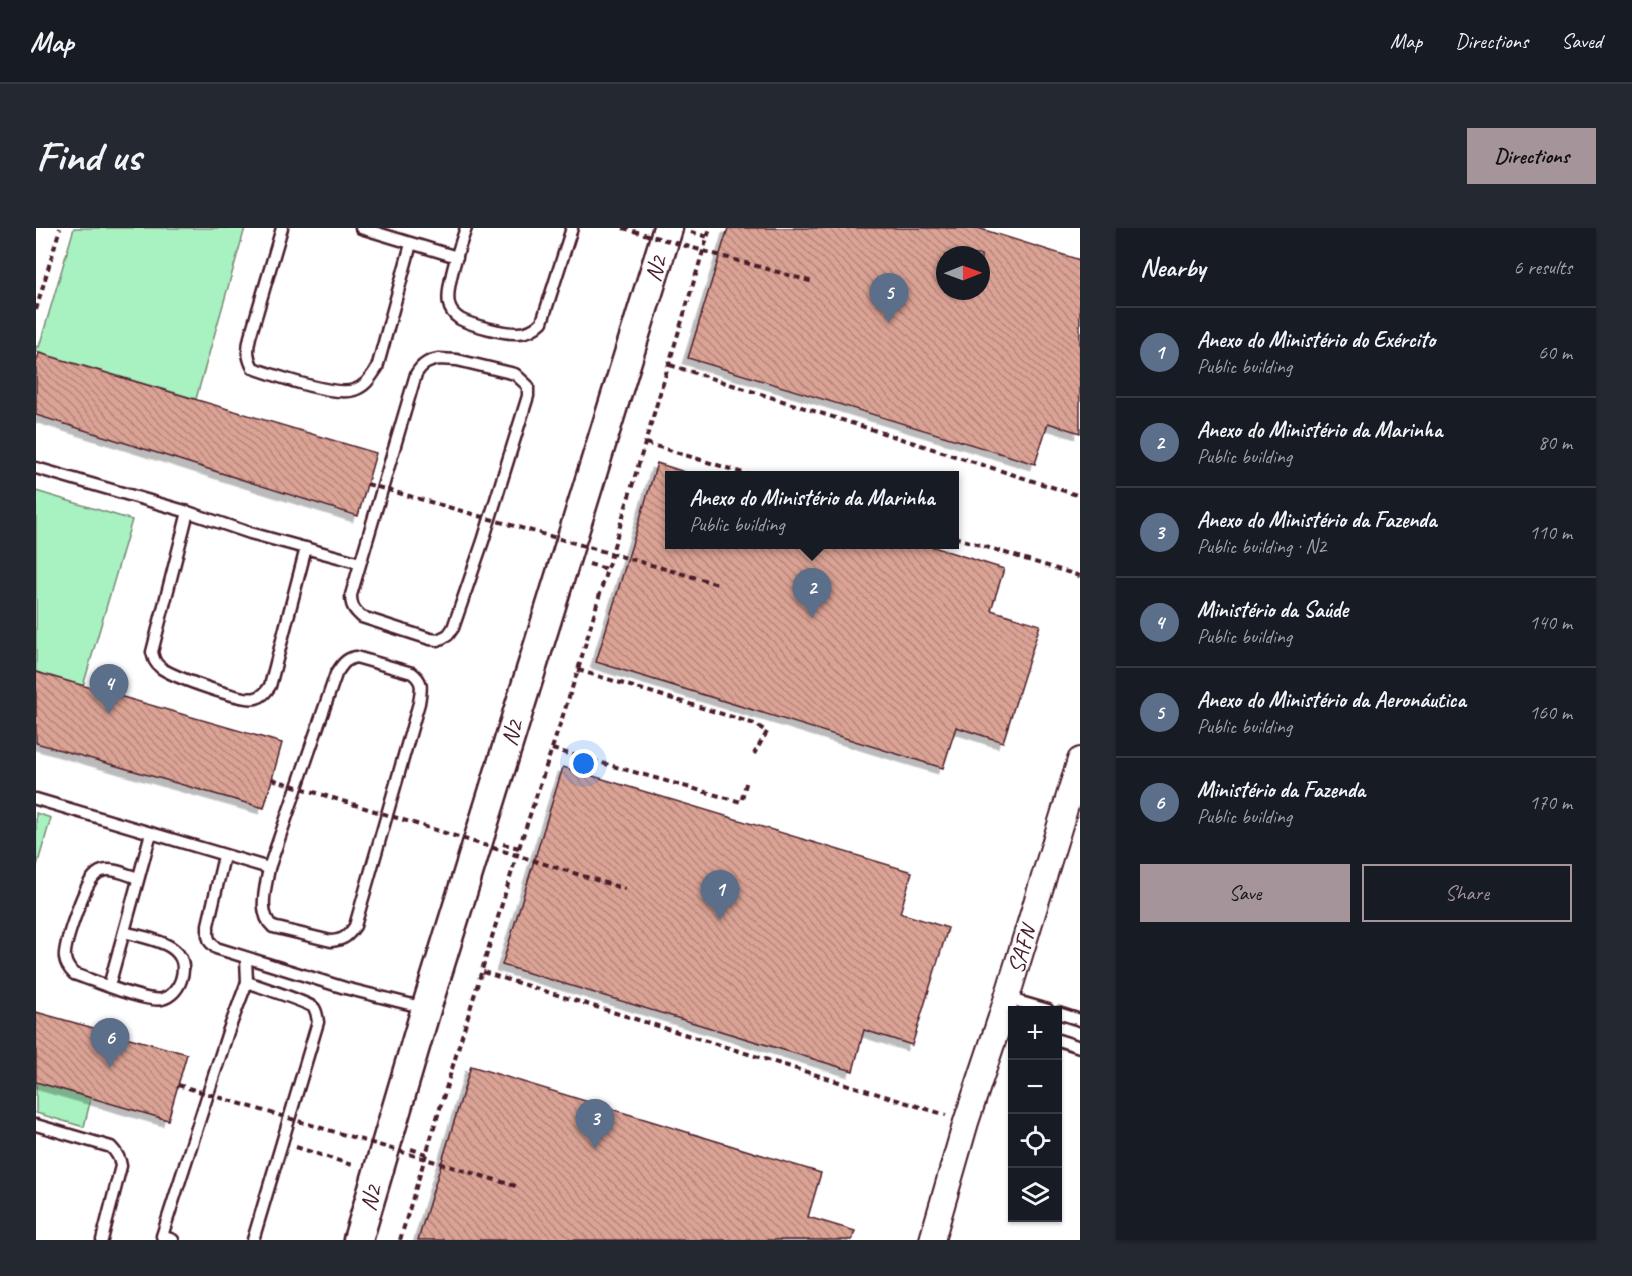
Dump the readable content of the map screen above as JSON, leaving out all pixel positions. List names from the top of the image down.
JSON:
{
  "streets": {
    "main road": ["N2"],
    "street": ["SAFN"]
  },
  "north": "right",
  "page": {
    "header": "Map",
    "nav": ["Map", "Directions", "Saved"],
    "buttons": [
      "Directions",
      ["Save", "Share"]
    ],
    "title": "Find us",
    "heading": ["Nearby", "6 results"],
    "pins": [
      "5",
      "2",
      "4",
      "1",
      "6",
      "3"
    ],
    "list": [
      {
        "mark": "1",
        "name": "Anexo do Ministério do Exército",
        "note": "Public building",
        "value": "60 m"
      },
      {
        "mark": "2",
        "name": "Anexo do Ministério da Marinha",
        "note": "Public building",
        "value": "80 m"
      },
      {
        "mark": "3",
        "name": "Anexo do Ministério da Fazenda",
        "note": "Public building · N2",
        "value": "110 m"
      },
      {
        "mark": "4",
        "name": "Ministério da Saúde",
        "note": "Public building",
        "value": "140 m"
      },
      {
        "mark": "5",
        "name": "Anexo do Ministério da Aeronáutica",
        "note": "Public building",
        "value": "160 m"
      },
      {
        "mark": "6",
        "name": "Ministério da Fazenda",
        "note": "Public building",
        "value": "170 m"
      }
    ],
    "popup": ["Anexo do Ministério da Marinha", "Public building"],
    "map_buttons": ["+", "−"]
  }
}
